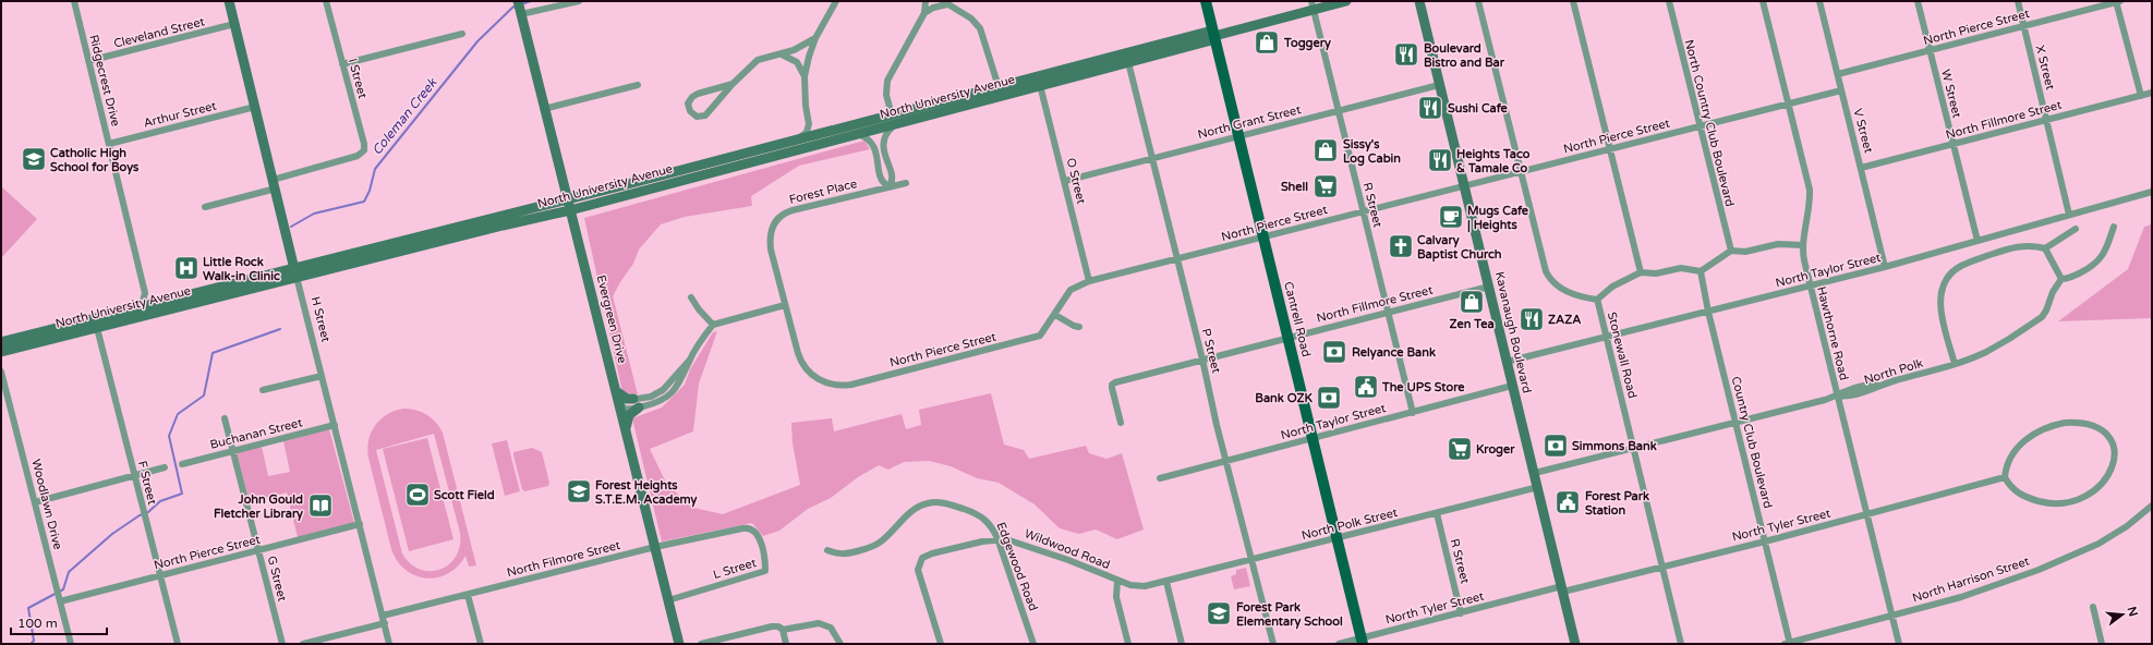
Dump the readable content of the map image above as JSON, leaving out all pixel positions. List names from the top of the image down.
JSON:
{
  "streets": {
    "main road": [
      "North University Avenue",
      "H Street",
      "Evergreen Drive",
      "Cantrell Road",
      "Kavanaugh Boulevard"
    ],
    "street": [
      "North Pierce Street",
      "Cleveland Street",
      "X Street",
      "I Street",
      "Ridgecrest Drive",
      "W Street",
      "Arthur Street",
      "North Fillmore Street",
      "North Grant Street",
      "North Country Club Boulevard",
      "V Street",
      "O Street",
      "Forest Place",
      "R Street",
      "North Taylor Street",
      "Hawthorne Road",
      "P Street",
      "Stonewall Road",
      "North Polk",
      "Buchanan Street",
      "Country Club Boulevard",
      "F Street",
      "Woodlawn Drive",
      "North Polk Street",
      "North Tyler Street",
      "Wildwood Road",
      "North Filmore Street",
      "Edgewood Road",
      "L Street",
      "G Street",
      "North Harrison Street"
    ]
  },
  "crossings": [
    ["North Pierce Street", "X Street"],
    ["North Pierce Street", "W Street"],
    ["North Pierce Street", "North Country Club Boulevard"],
    ["North Pierce Street", "V Street"],
    ["North Pierce Street", "O Street"],
    ["North Pierce Street", "Forest Place"],
    ["North Pierce Street", "R Street"],
    ["North Pierce Street", "H Street"],
    ["North Pierce Street", "Cantrell Road"],
    ["North Pierce Street", "Kavanaugh Boulevard"],
    ["North Pierce Street", "Hawthorne Road"],
    ["North Pierce Street", "P Street"],
    ["North Pierce Street", "Stonewall Road"],
    ["North Pierce Street", "F Street"],
    ["North Pierce Street", "Woodlawn Drive"],
    ["North Pierce Street", "G Street"],
    ["Cleveland Street", "Ridgecrest Drive"],
    ["Cleveland Street", "H Street"],
    ["X Street", "North Fillmore Street"],
    ["X Street", "North Taylor Street"],
    ["I Street", "H Street"],
    ["Ridgecrest Drive", "Arthur Street"],
    ["W Street", "North Fillmore Street"],
    ["W Street", "North Taylor Street"],
    ["North University Avenue", "O Street"],
    ["North University Avenue", "R Street"],
    ["North University Avenue", "H Street"],
    ["North University Avenue", "Evergreen Drive"],
    ["North University Avenue", "Cantrell Road"],
    ["North University Avenue", "P Street"],
    ["North University Avenue", "F Street"],
    ["Arthur Street", "H Street"],
    ["North Fillmore Street", "V Street"],
    ["North Fillmore Street", "R Street"],
    ["North Fillmore Street", "Cantrell Road"],
    ["North Fillmore Street", "Kavanaugh Boulevard"],
    ["North Fillmore Street", "P Street"],
    ["North Grant Street", "O Street"],
    ["North Grant Street", "R Street"],
    ["North Grant Street", "Cantrell Road"],
    ["North Grant Street", "Kavanaugh Boulevard"],
    ["North Grant Street", "P Street"],
    ["V Street", "North Taylor Street"],
    ["R Street", "North Taylor Street"],
    ["R Street", "North Polk Street"],
    ["R Street", "North Tyler Street"],
    ["North Taylor Street", "Cantrell Road"],
    ["North Taylor Street", "Kavanaugh Boulevard"],
    ["North Taylor Street", "Hawthorne Road"],
    ["North Taylor Street", "P Street"],
    ["North Taylor Street", "Stonewall Road"],
    ["North Taylor Street", "Country Club Boulevard"],
    ["H Street", "Buchanan Street"],
    ["H Street", "North Filmore Street"],
    ["Evergreen Drive", "North Filmore Street"],
    ["Evergreen Drive", "L Street"],
    ["Cantrell Road", "North Polk Street"],
    ["Cantrell Road", "North Tyler Street"],
    ["Kavanaugh Boulevard", "North Polk Street"],
    ["Kavanaugh Boulevard", "North Tyler Street"],
    ["Hawthorne Road", "North Polk"],
    ["Hawthorne Road", "North Tyler Street"],
    ["Hawthorne Road", "North Harrison Street"],
    ["P Street", "North Polk Street"],
    ["Stonewall Road", "North Tyler Street"],
    ["Buchanan Street", "G Street"],
    ["Country Club Boulevard", "North Tyler Street"],
    ["Country Club Boulevard", "North Harrison Street"],
    ["North Polk Street", "Wildwood Road"],
    ["Wildwood Road", "Edgewood Road"],
    ["North Filmore Street", "L Street"]
  ],
  "water": ["Coleman Creek"],
  "places": {
    "shop": ["Toggery", "Sissy's Log Cabin", "Zen Tea"],
    "restaurant": [
      "Boulevard Bistro and Bar",
      "Sushi Cafe",
      "Heights Taco & Tamale Co",
      "ZAZA"
    ],
    "school or university": ["Catholic High School for Boys", "Forest Heights S.T.E.M. Academy", "Forest Park Elementary School"],
    "supermarket": ["Shell", "Kroger"],
    "cafe": ["Mugs Cafe | Heights"],
    "church": ["Calvary Baptist Church"],
    "hospital": ["Little Rock Walk-in Clinic"],
    "bank": ["Relyance Bank", "Bank OZK", "Simmons Bank"],
    "public building": ["The UPS Store", "Forest Park Station"],
    "sports": ["Scott Field"],
    "library": ["John Gould Fletcher Library"]
  },
  "scale_bar": "100 m",
  "north": "right"
}
